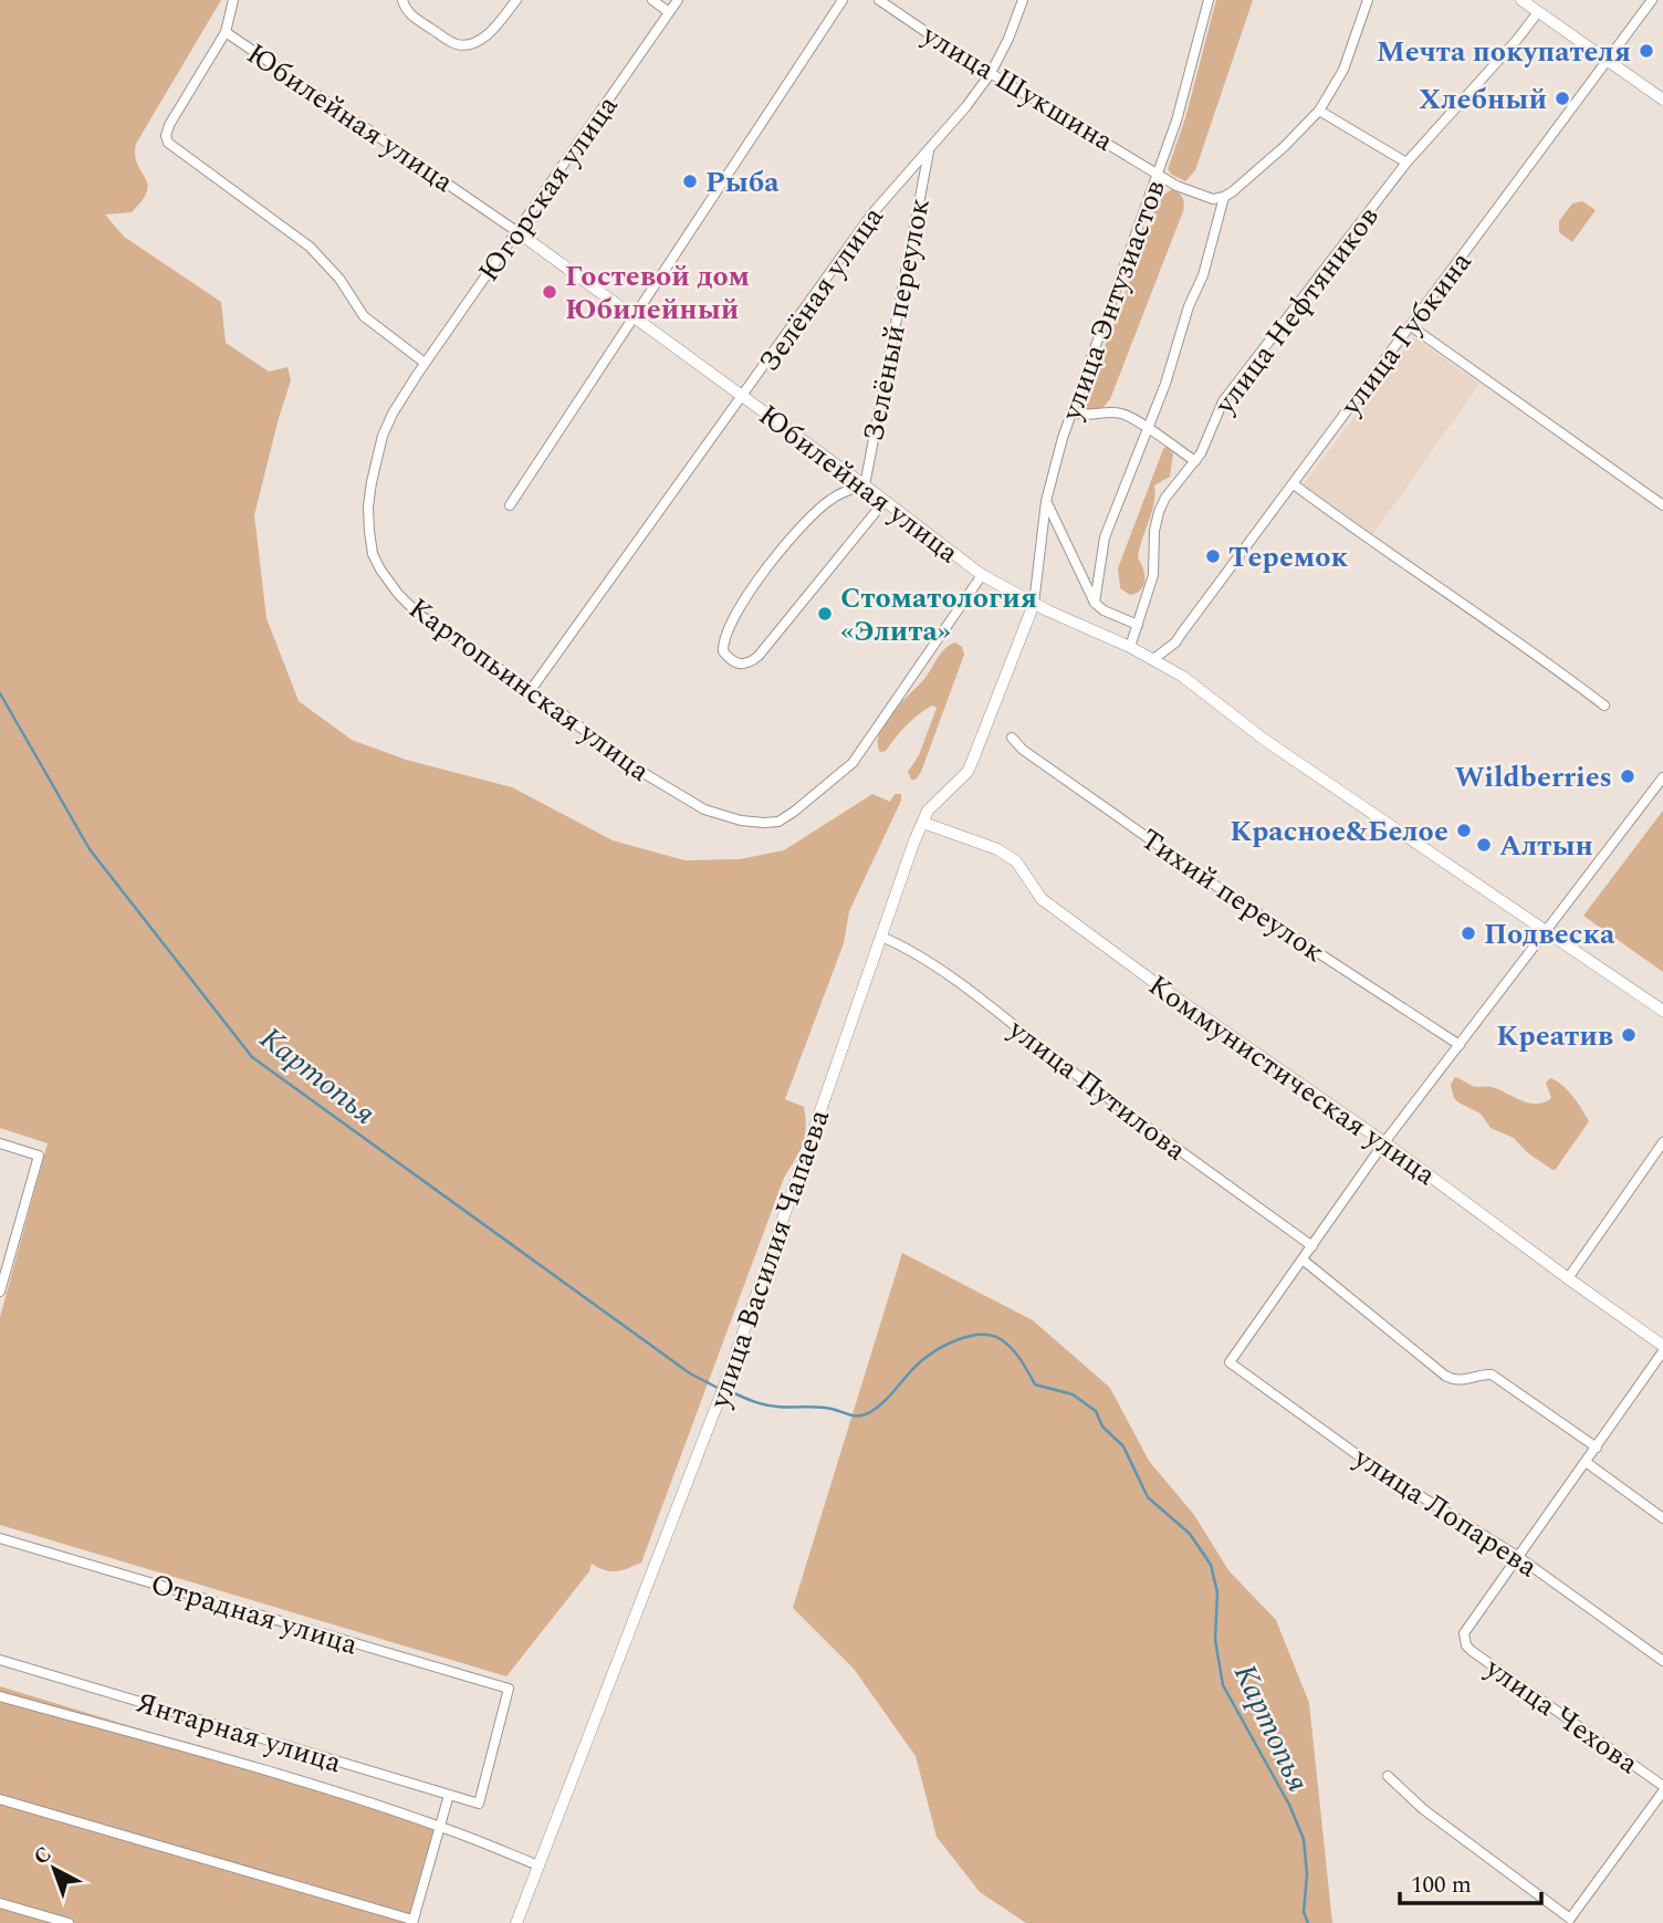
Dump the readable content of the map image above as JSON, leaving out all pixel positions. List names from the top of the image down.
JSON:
{
  "streets": {
    "street": [
      "улица Шукшина",
      "Юбилейная улица",
      "Югорская улица",
      "Зелёная улица",
      "улица Энтузиастов",
      "улица Нефтяников",
      "Зелёный переулок",
      "улица Губкина",
      "Картопьинская улица",
      "Тихий переулок",
      "Коммунистическая улица",
      "улица Путилова",
      "улица Василия Чапаева",
      "улица Лопарева",
      "Отрадная улица",
      "улица Чехова",
      "Янтарная улица"
    ]
  },
  "crossings": [
    ["улица Шукшина", "Зелёная улица"],
    ["улица Шукшина", "улица Энтузиастов"],
    ["Юбилейная улица", "Югорская улица"],
    ["Юбилейная улица", "Зелёная улица"],
    ["Юбилейная улица", "улица Энтузиастов"],
    ["Юбилейная улица", "улица Нефтяников"],
    ["Юбилейная улица", "Зелёный переулок"],
    ["Юбилейная улица", "улица Губкина"],
    ["Юбилейная улица", "Картопьинская улица"],
    ["Юбилейная улица", "улица Василия Чапаева"],
    ["Югорская улица", "Картопьинская улица"],
    ["Зелёная улица", "Зелёный переулок"],
    ["Зелёная улица", "Картопьинская улица"],
    ["улица Энтузиастов", "улица Василия Чапаева"],
    ["Коммунистическая улица", "улица Василия Чапаева"],
    ["улица Путилова", "улица Василия Чапаева"],
    ["улица Василия Чапаева", "Янтарная улица"],
    ["улица Лопарева", "улица Чехова"],
    ["Отрадная улица", "Янтарная улица"]
  ],
  "water": ["Картопья"],
  "places": [
    "Мечта покупателя",
    "Хлебный",
    "Рыба",
    "Гостевой дом Юбилейный",
    "Теремок",
    "Стоматология «Элита»",
    "Wildberries",
    "Красное&Белое",
    "Алтын",
    "Подвеска",
    "Креатив"
  ],
  "scale_bar": "100 m",
  "north": "top left"
}
